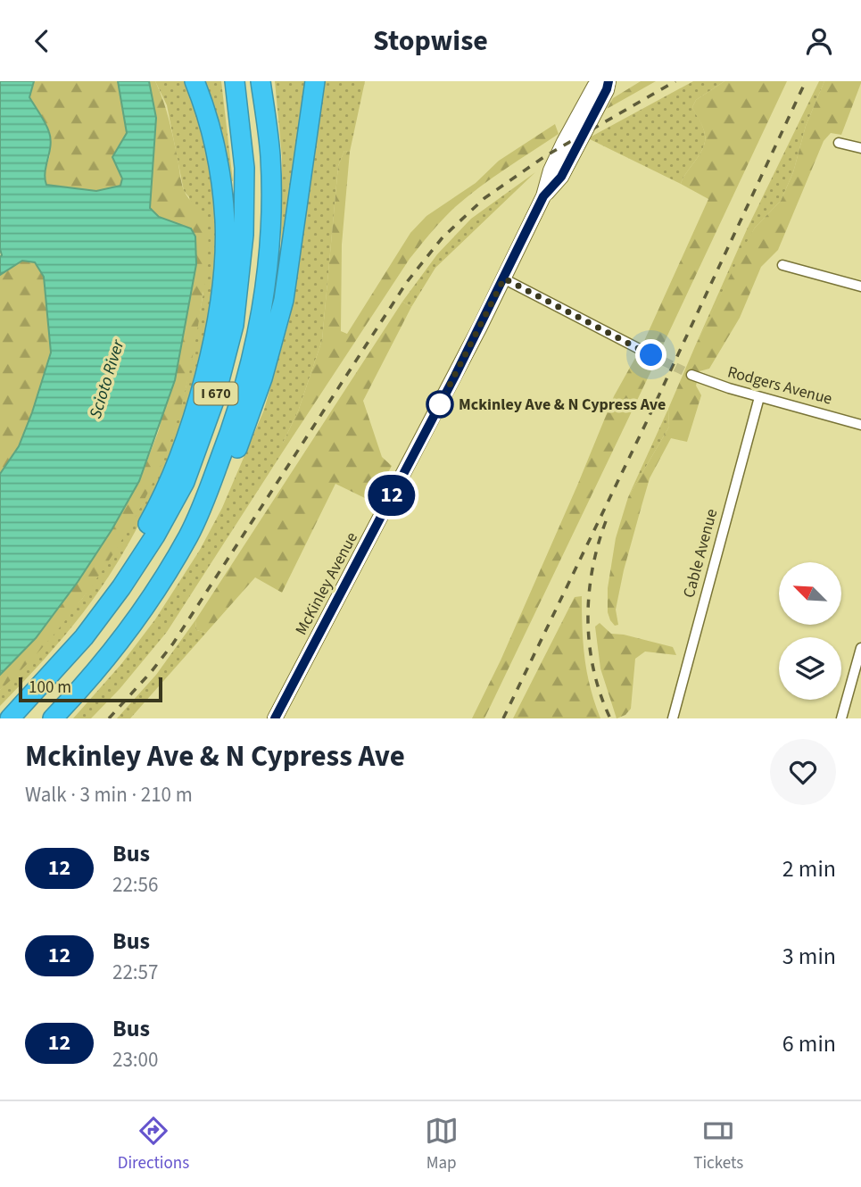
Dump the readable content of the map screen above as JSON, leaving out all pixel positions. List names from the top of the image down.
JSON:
{
  "streets": {
    "highway": ["I 670"],
    "main road": ["McKinley Avenue"],
    "street": ["Rodgers Avenue", "Cable Avenue"]
  },
  "crossings": [
    ["Rodgers Avenue", "Cable Avenue"]
  ],
  "water": ["Scioto River"],
  "places": ["Mckinley Ave & N Cypress Ave"],
  "lines": ["bus line 12"],
  "scale_bar": "100 m",
  "north": "top left",
  "page": {
    "header": "Stopwise",
    "on_map": "12",
    "scale": "100 m",
    "heading": ["Mckinley Ave & N Cypress Ave", "Walk · 3 min · 210 m"],
    "list": [
      {
        "mark": "12",
        "name": "Bus",
        "note": "22:56",
        "value": "2 min"
      },
      {
        "mark": "12",
        "name": "Bus",
        "note": "22:57",
        "value": "3 min"
      },
      {
        "mark": "12",
        "name": "Bus",
        "note": "23:00",
        "value": "6 min"
      }
    ],
    "tabs": ["Directions", "Map", "Tickets"]
  }
}
